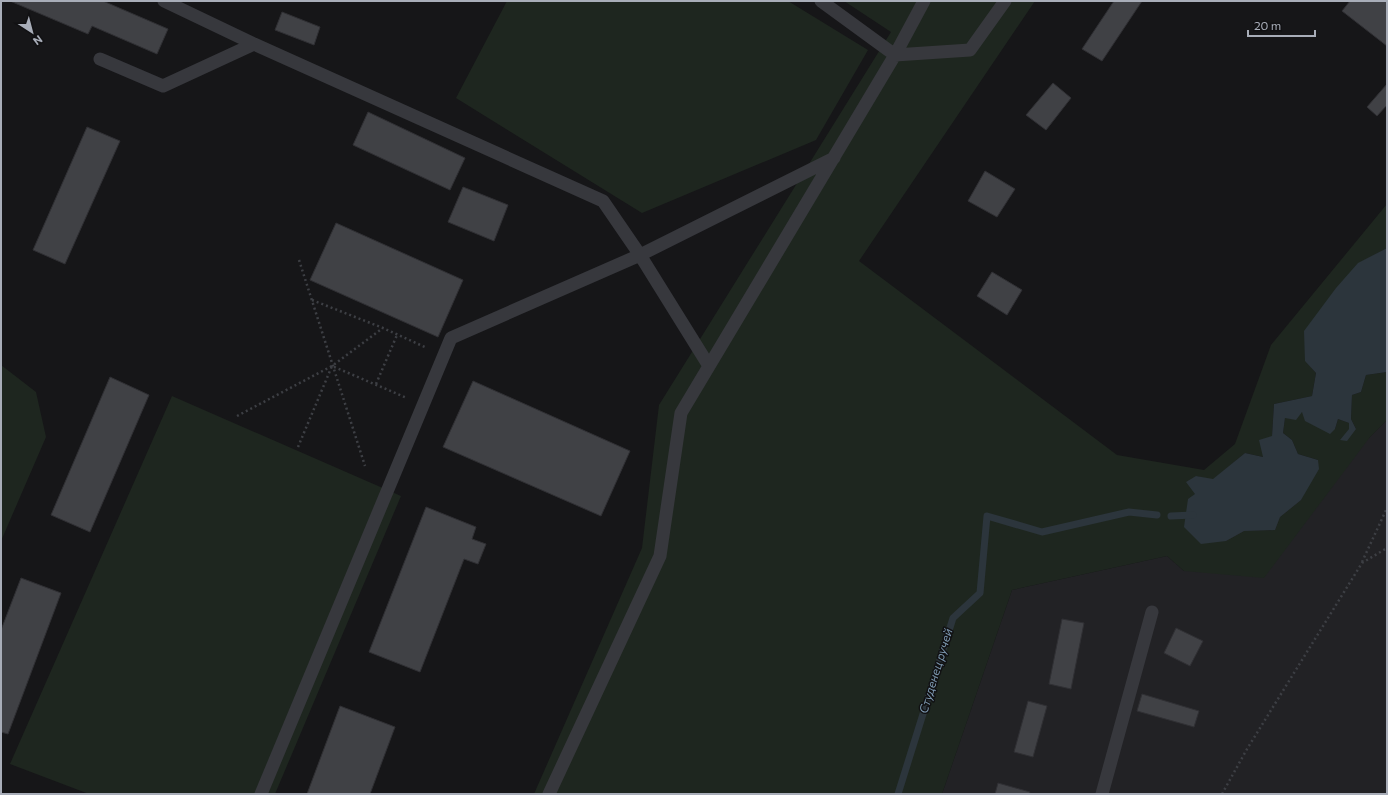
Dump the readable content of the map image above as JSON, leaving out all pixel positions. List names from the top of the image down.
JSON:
{
  "water": ["Студенец ручей"],
  "scale_bar": "20 m",
  "north": "bottom right"
}
